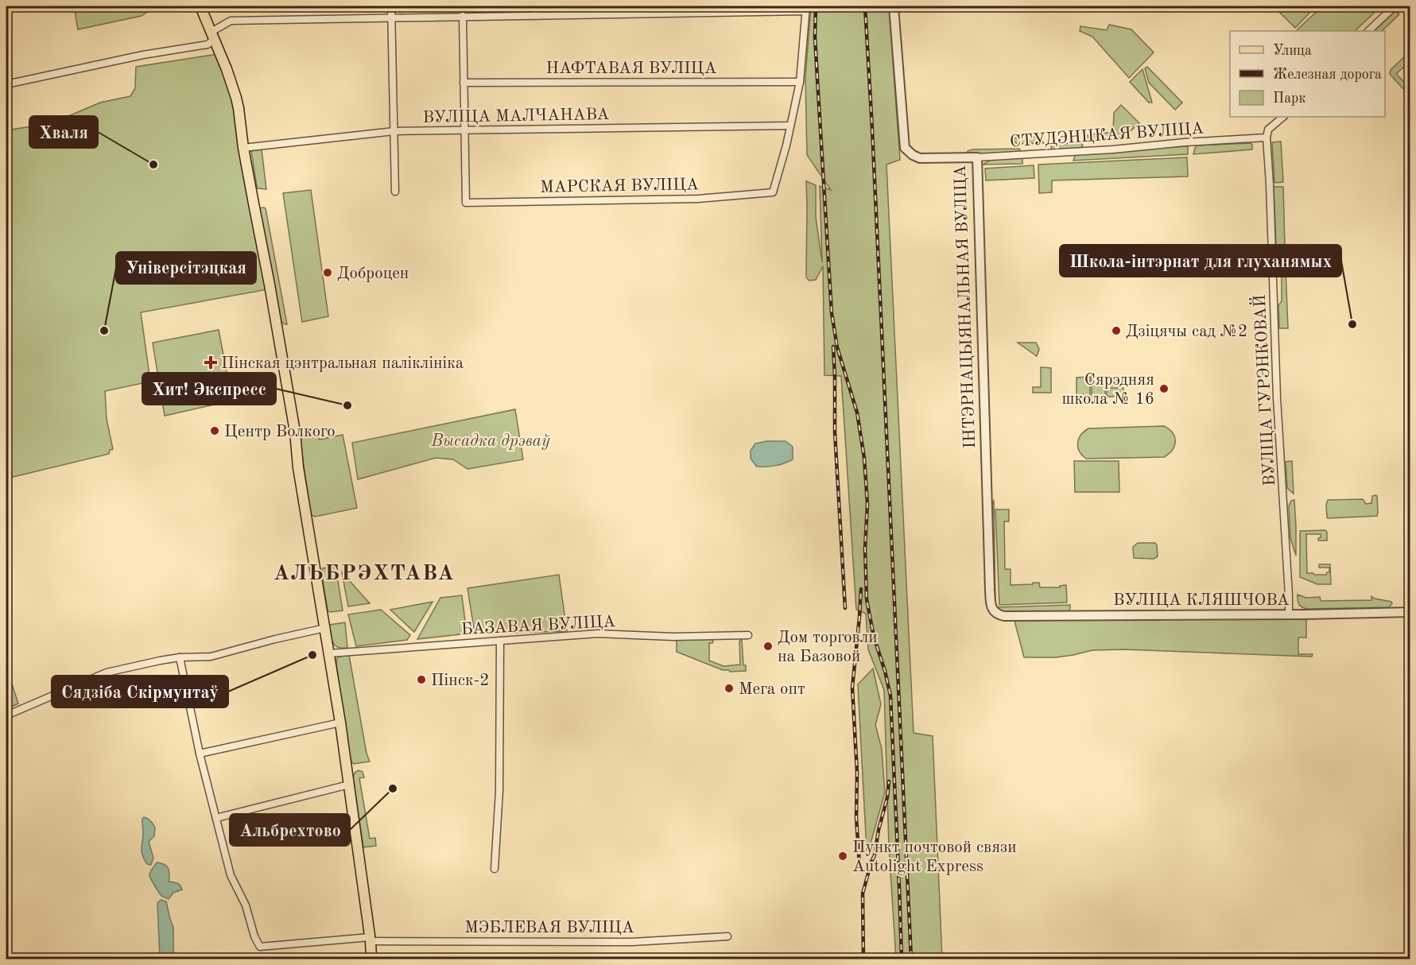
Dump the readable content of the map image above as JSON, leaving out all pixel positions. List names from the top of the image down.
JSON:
{
  "streets": {
    "street": [
      "НАФТАВАЯ ВУЛІЦА",
      "ВУЛІЦА МАЛЧАНАВА",
      "СТУДЭНЦКАЯ ВУЛІЦА",
      "МАРСКАЯ ВУЛІЦА",
      "ІНТЭРНАЦЫЯНАЛЬНАЯ ВУЛІЦА",
      "ВУЛІЦА ГУРЭНКОВАЙ",
      "ВУЛІЦА КЛЯШЧОВА",
      "БАЗАВАЯ ВУЛІЦА",
      "МЭБЛЕВАЯ ВУЛІЦА"
    ]
  },
  "crossings": [
    ["ВУЛІЦА МАЛЧАНАВА", "МАРСКАЯ ВУЛІЦА"],
    ["СТУДЭНЦКАЯ ВУЛІЦА", "ІНТЭРНАЦЫЯНАЛЬНАЯ ВУЛІЦА"],
    ["СТУДЭНЦКАЯ ВУЛІЦА", "ВУЛІЦА ГУРЭНКОВАЙ"],
    ["ІНТЭРНАЦЫЯНАЛЬНАЯ ВУЛІЦА", "ВУЛІЦА КЛЯШЧОВА"],
    ["ВУЛІЦА ГУРЭНКОВАЙ", "ВУЛІЦА КЛЯШЧОВА"]
  ],
  "districts": ["АЛЬБРЭХТАВА"],
  "parks": ["Высадка дрэваў"],
  "places": {
    "other": [
      "Хваля",
      "Доброцен",
      "Школа-інтэрнат для глуханямых",
      "Універсітэцкая",
      "Дзіцячы сад №2",
      "Сярэдняя школа № 16",
      "Хит! Экспресс",
      "Центр Волкого",
      "Дом торговли на Базовой",
      "Сядзіба Скірмунтаў",
      "Пінск-2",
      "Мега опт",
      "Альбрехтово",
      "Пункт почтовой связи Autolight Express"
    ],
    "health": ["Пінская цэнтральная паліклініка"]
  },
  "legend": ["Улица", "Железная дорога", "Парк"]
}
